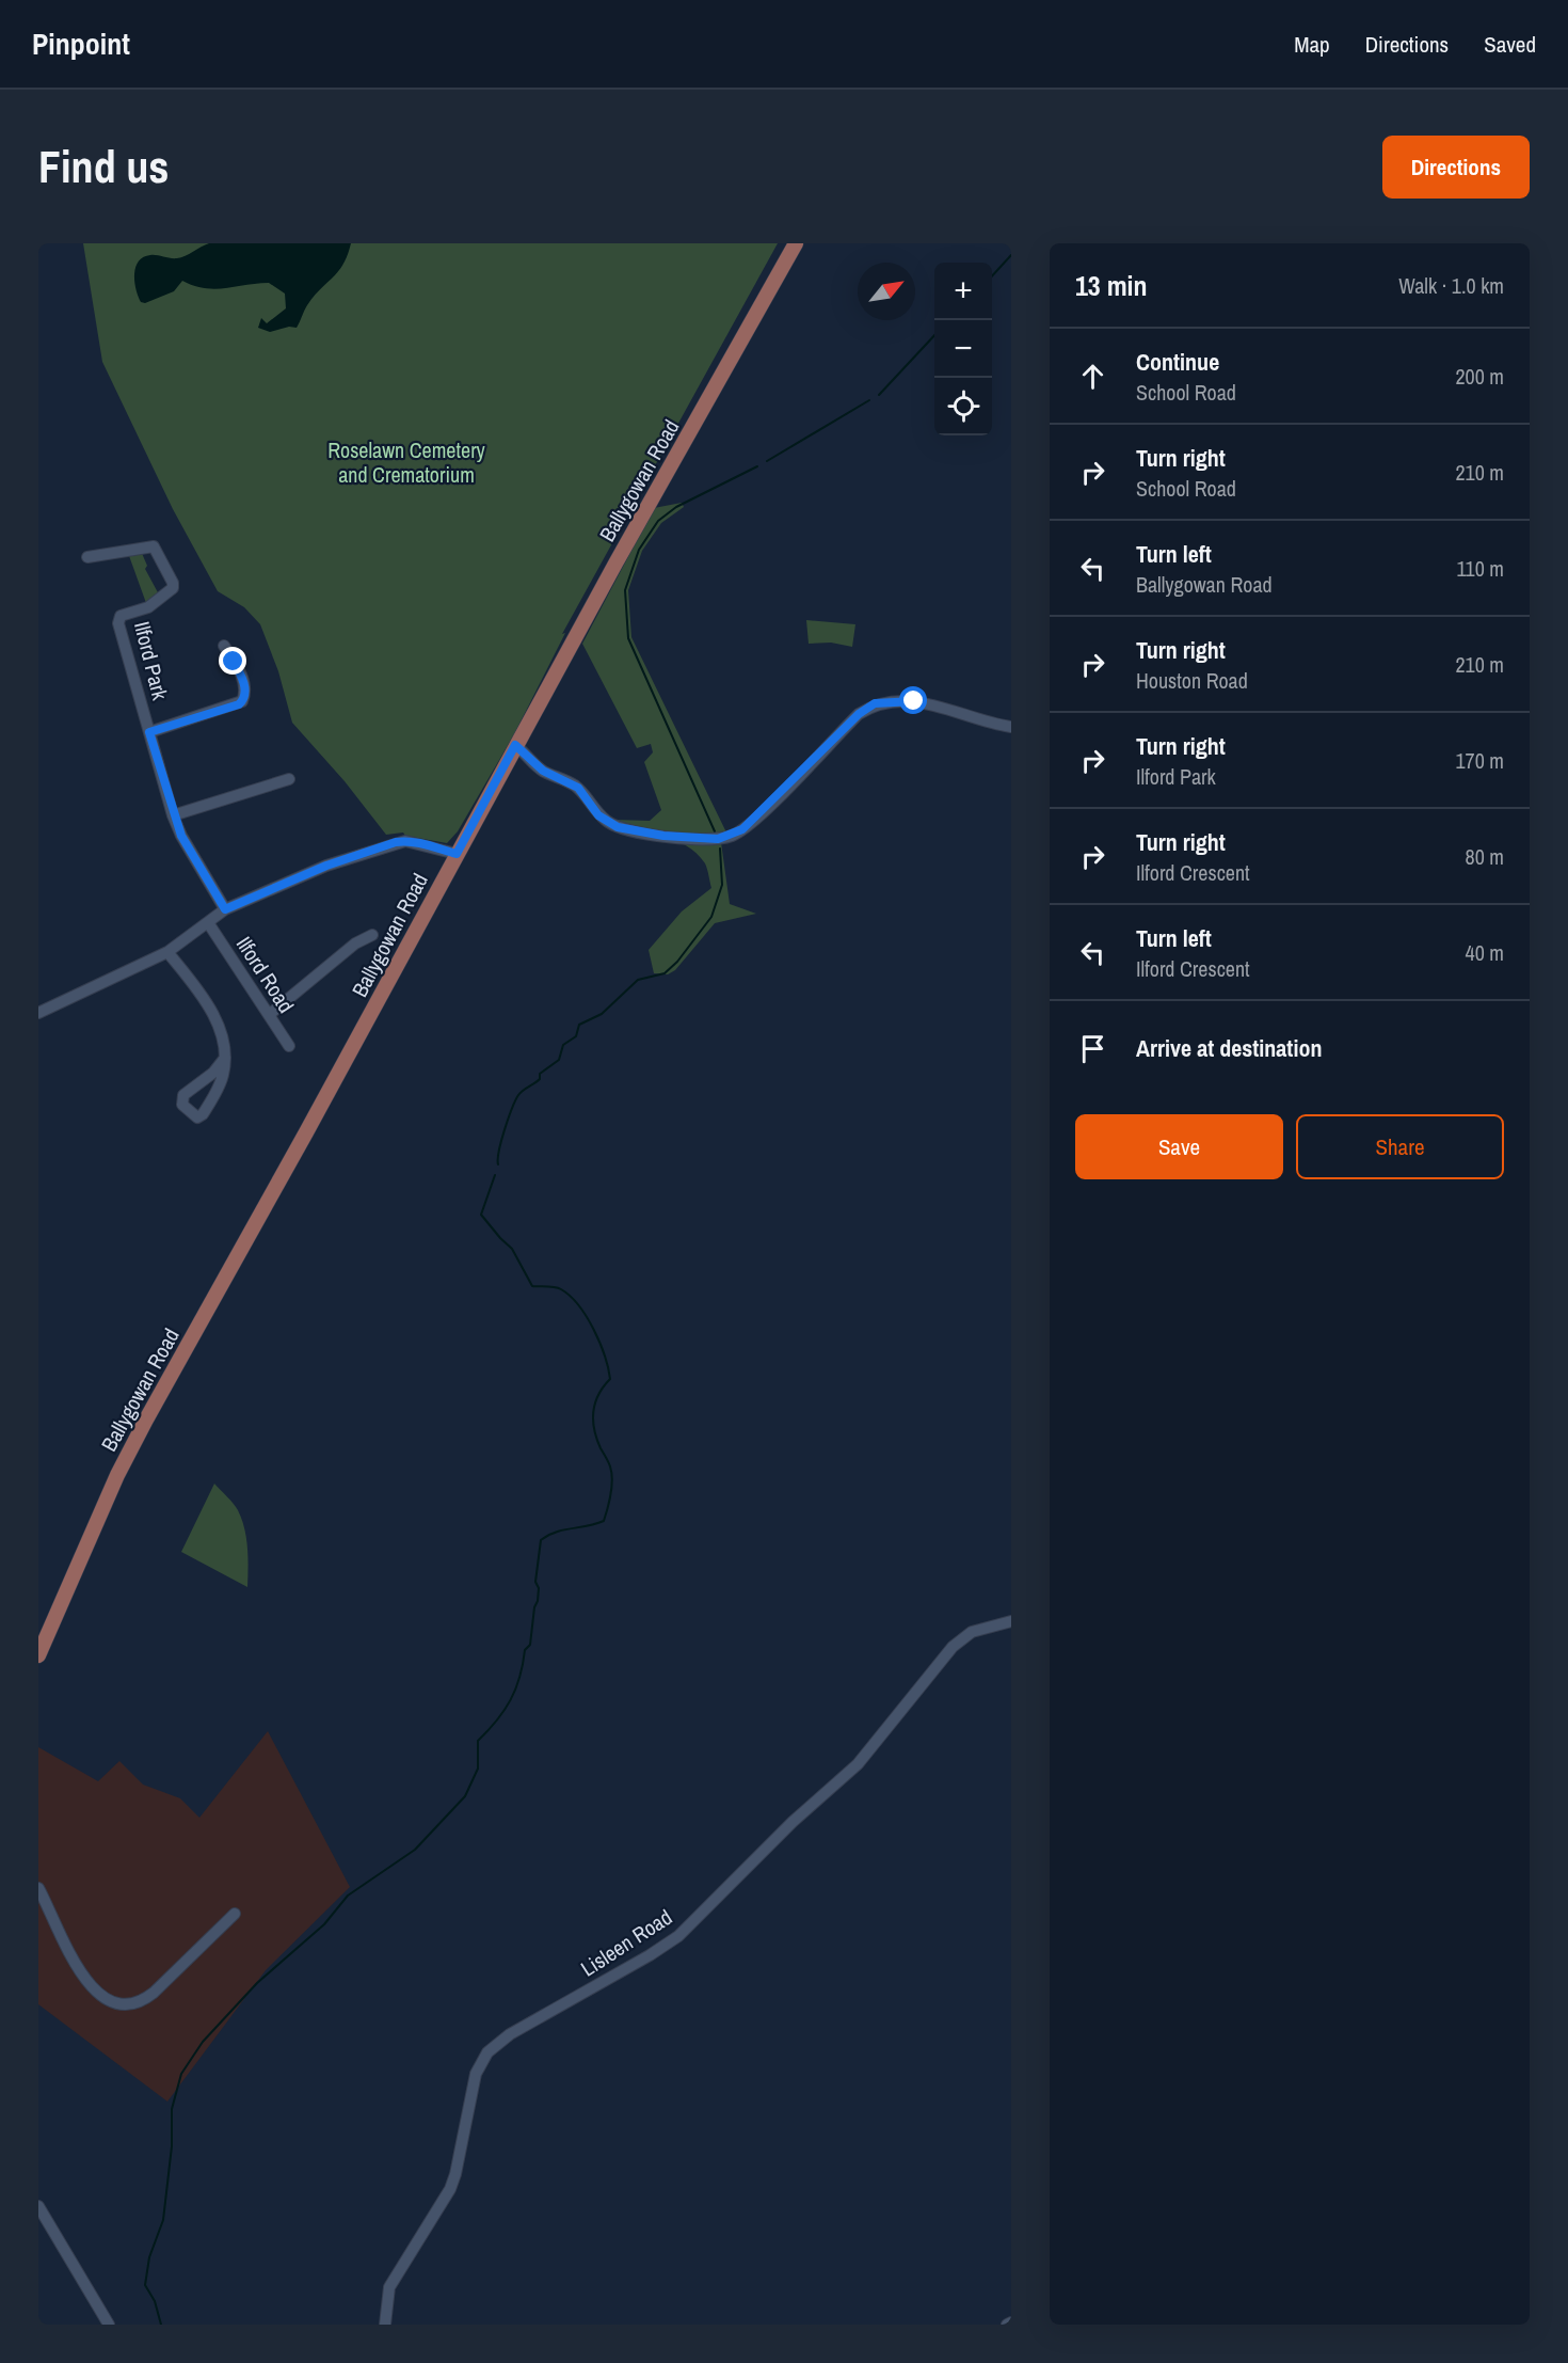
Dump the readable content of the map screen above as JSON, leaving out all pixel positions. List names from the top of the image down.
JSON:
{
  "streets": {
    "main road": ["Ballygowan Road"],
    "street": ["Ilford Park", "Ilford Road", "Lisleen Road"]
  },
  "parks": ["Roselawn Cemetery and Crematorium"],
  "north": "top right",
  "page": {
    "header": "Pinpoint",
    "nav": ["Map", "Directions", "Saved"],
    "buttons": [
      "Directions",
      ["Save", "Share"]
    ],
    "title": "Find us",
    "heading": ["13 min", "Walk · 1.0 km"],
    "map_buttons": ["+", "−"],
    "list": [
      ["Continue", "School Road", "200 m"],
      ["Turn right", "School Road", "210 m"],
      ["Turn left", "Ballygowan Road", "110 m"],
      ["Turn right", "Houston Road", "210 m"],
      ["Turn right", "Ilford Park", "170 m"],
      ["Turn right", "Ilford Crescent", "80 m"],
      ["Turn left", "Ilford Crescent", "40 m"],
      "Arrive at destination"
    ]
  }
}
